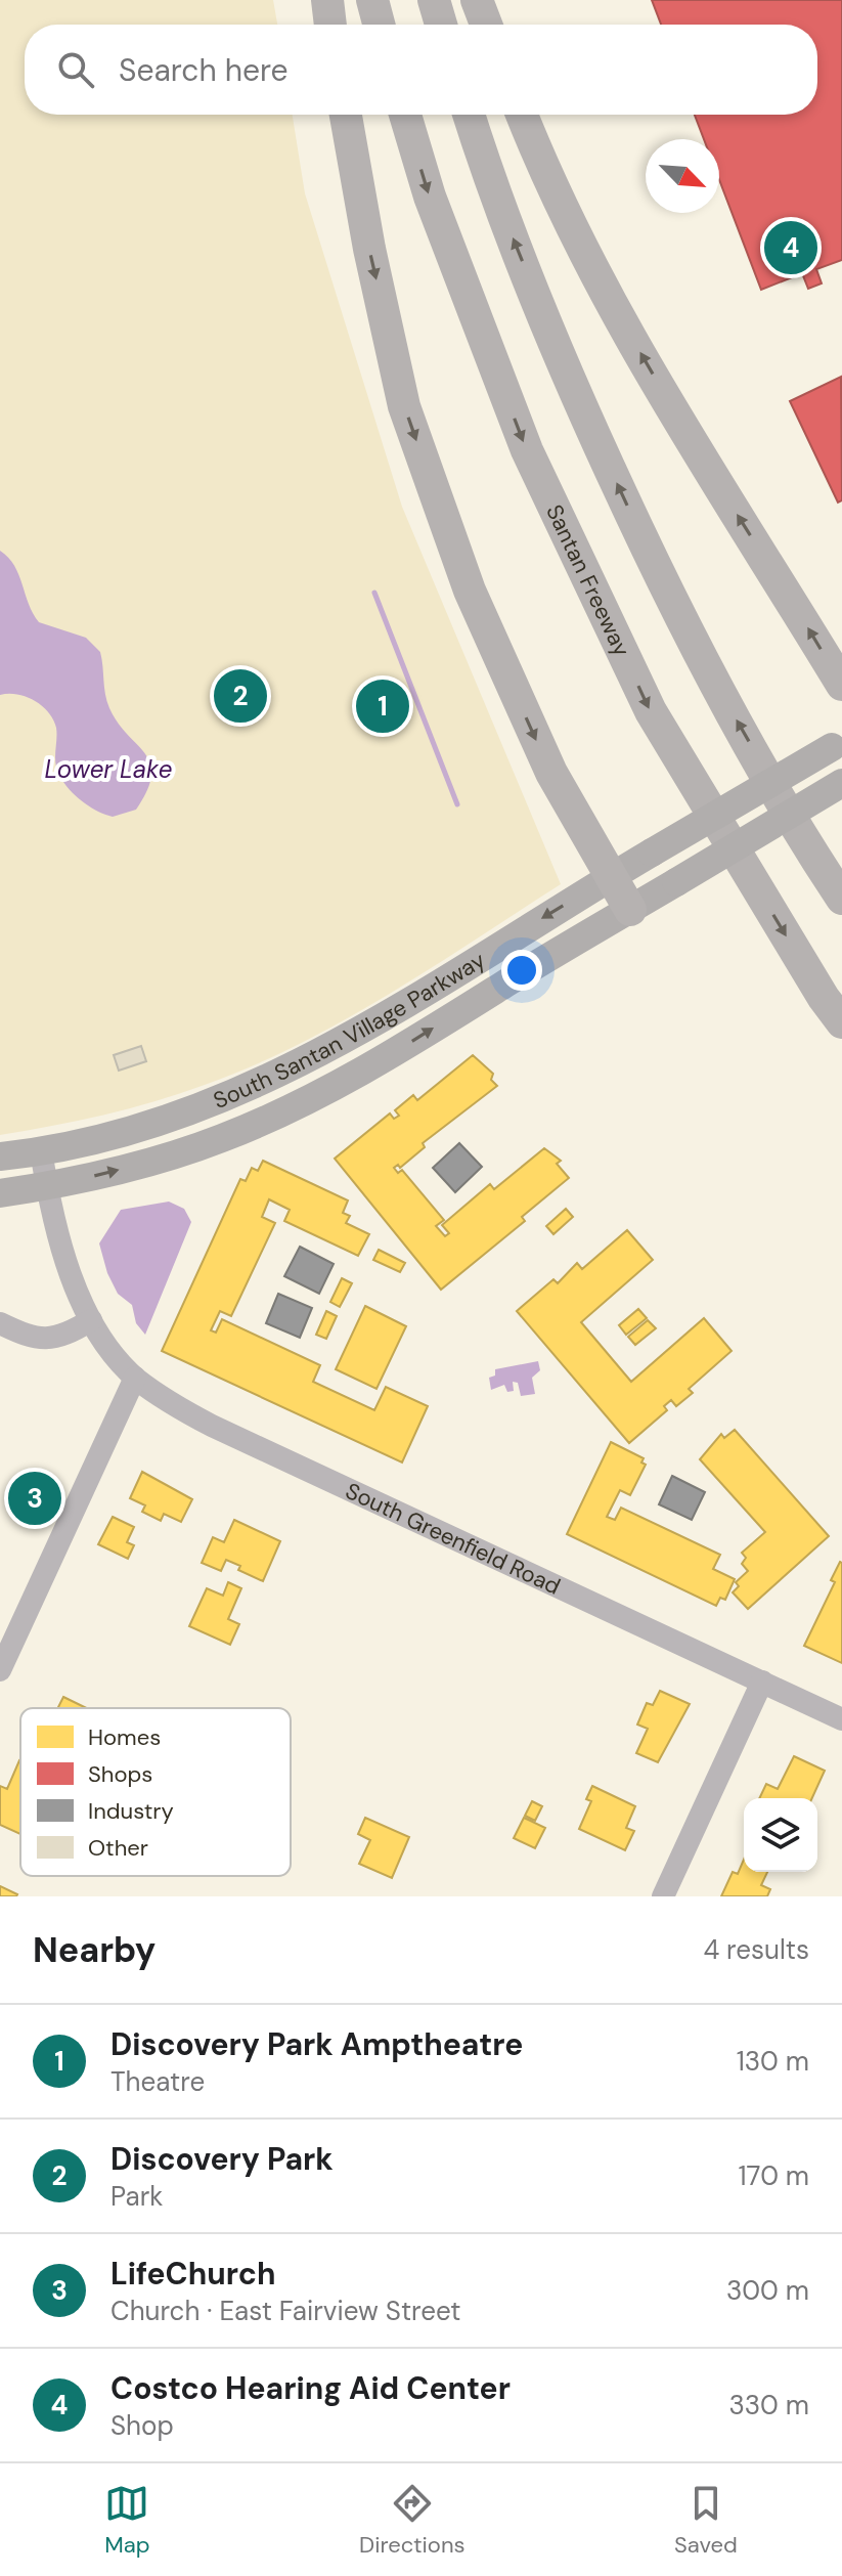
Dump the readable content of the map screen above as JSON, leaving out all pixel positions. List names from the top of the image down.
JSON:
{
  "streets": {
    "highway": ["Santan Freeway"],
    "main road": ["South Santan Village Parkway"],
    "street": ["South Greenfield Road"]
  },
  "crossings": [
    ["South Santan Village Parkway", "South Greenfield Road"]
  ],
  "water": ["Lower Lake"],
  "legend": [
    "Homes",
    "Shops",
    "Industry",
    "Other"
  ],
  "north": "bottom right",
  "page": {
    "search": "Search here",
    "pins": [
      "4",
      "2",
      "1",
      "3"
    ],
    "heading": ["Nearby", "4 results"],
    "list": [
      {
        "mark": "1",
        "name": "Discovery Park Amptheatre",
        "note": "Theatre",
        "value": "130 m"
      },
      {
        "mark": "2",
        "name": "Discovery Park",
        "note": "Park",
        "value": "170 m"
      },
      {
        "mark": "3",
        "name": "LifeChurch",
        "note": "Church · East Fairview Street",
        "value": "300 m"
      },
      {
        "mark": "4",
        "name": "Costco Hearing Aid Center",
        "note": "Shop",
        "value": "330 m"
      }
    ],
    "nav": ["Map", "Directions", "Saved"]
  }
}
